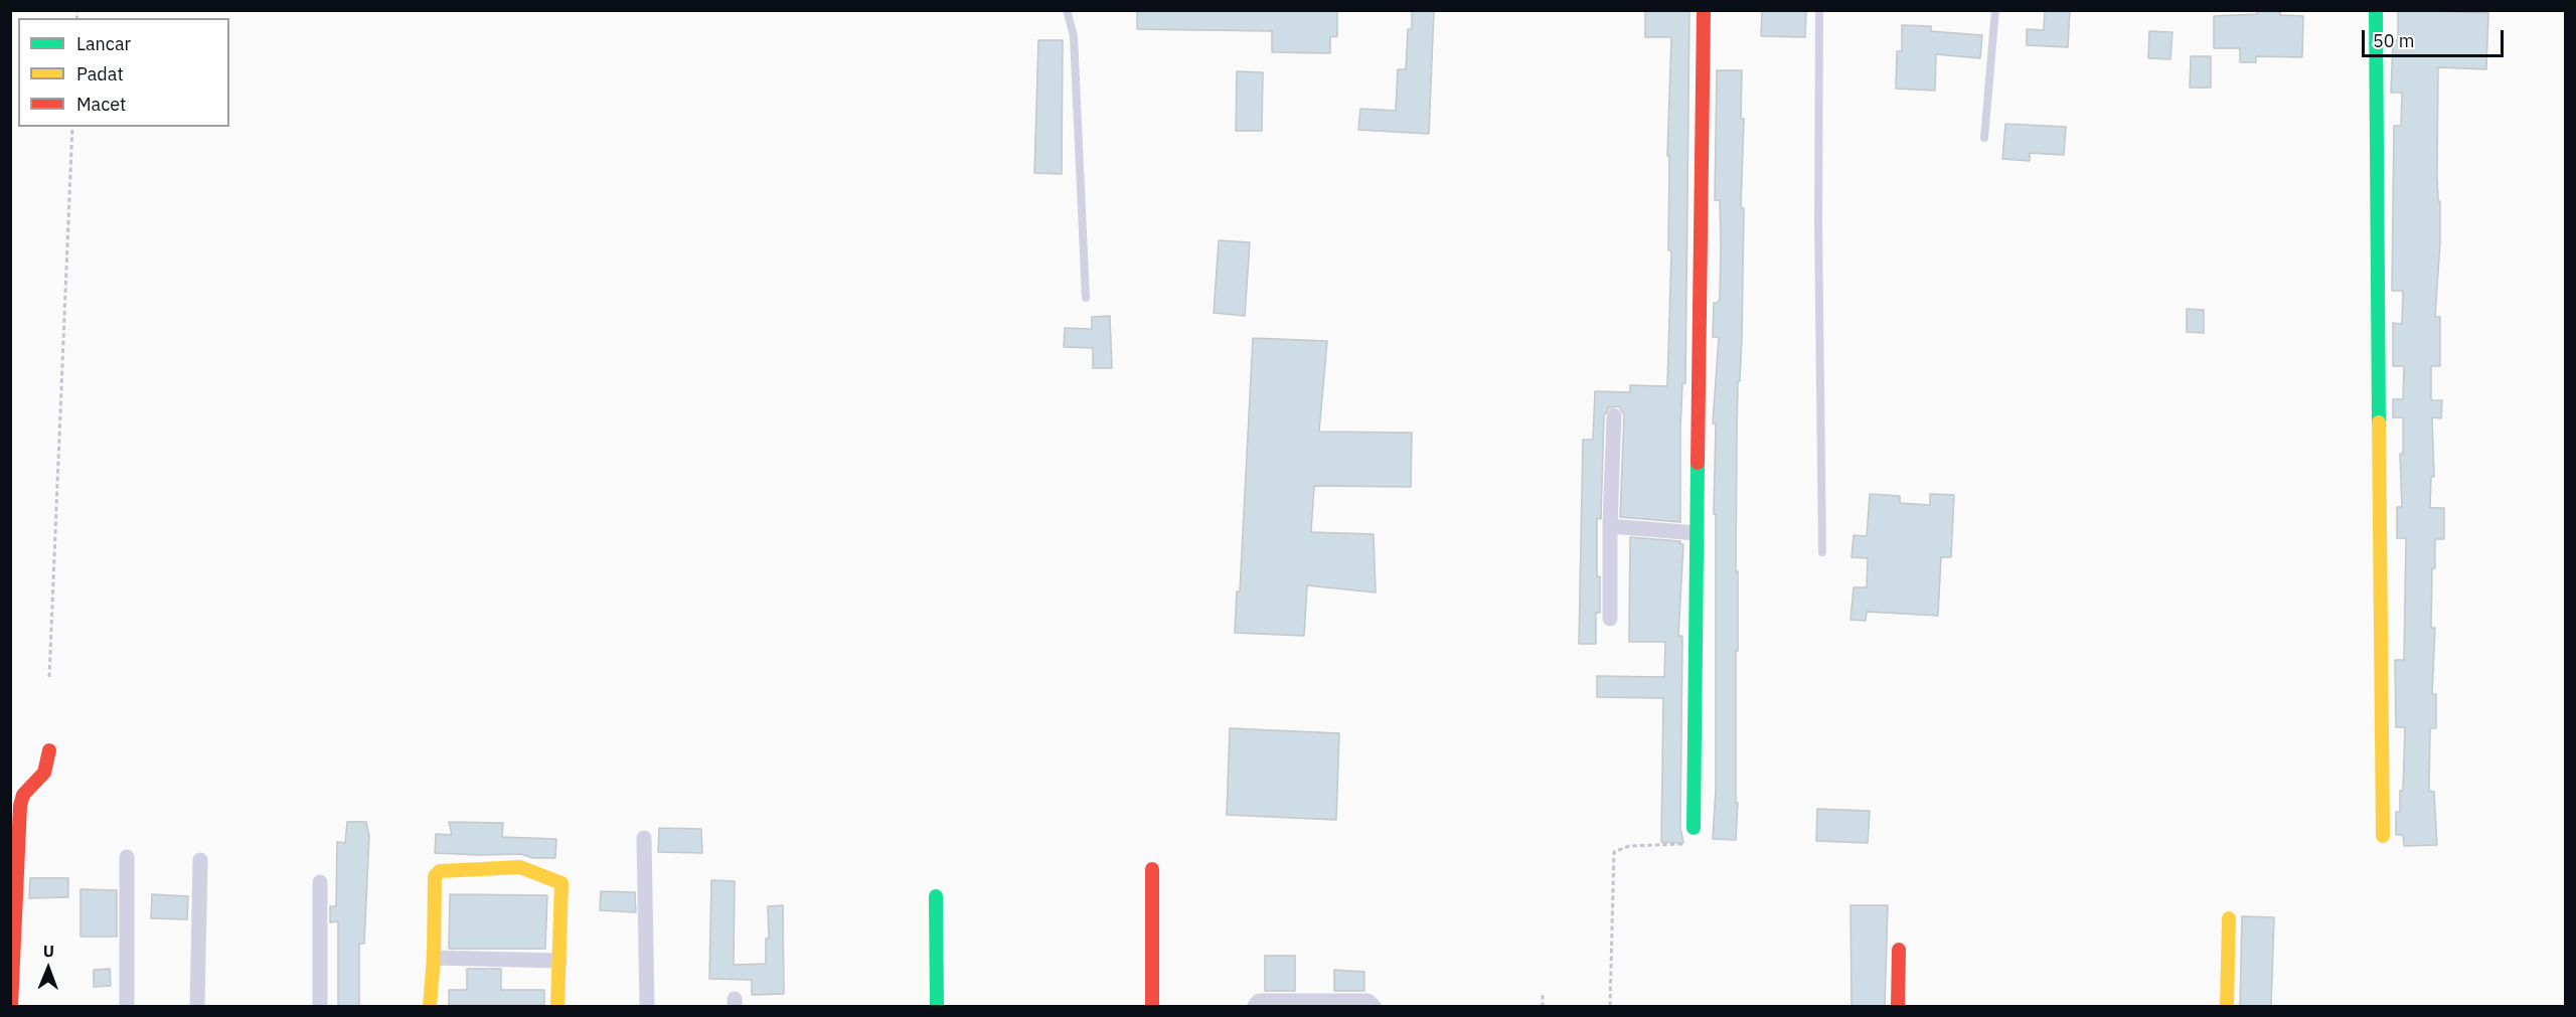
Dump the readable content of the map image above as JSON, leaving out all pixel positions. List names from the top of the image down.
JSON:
{
  "legend": ["Lancar", "Padat", "Macet"],
  "scale_bar": "50 m",
  "north": "top"
}
